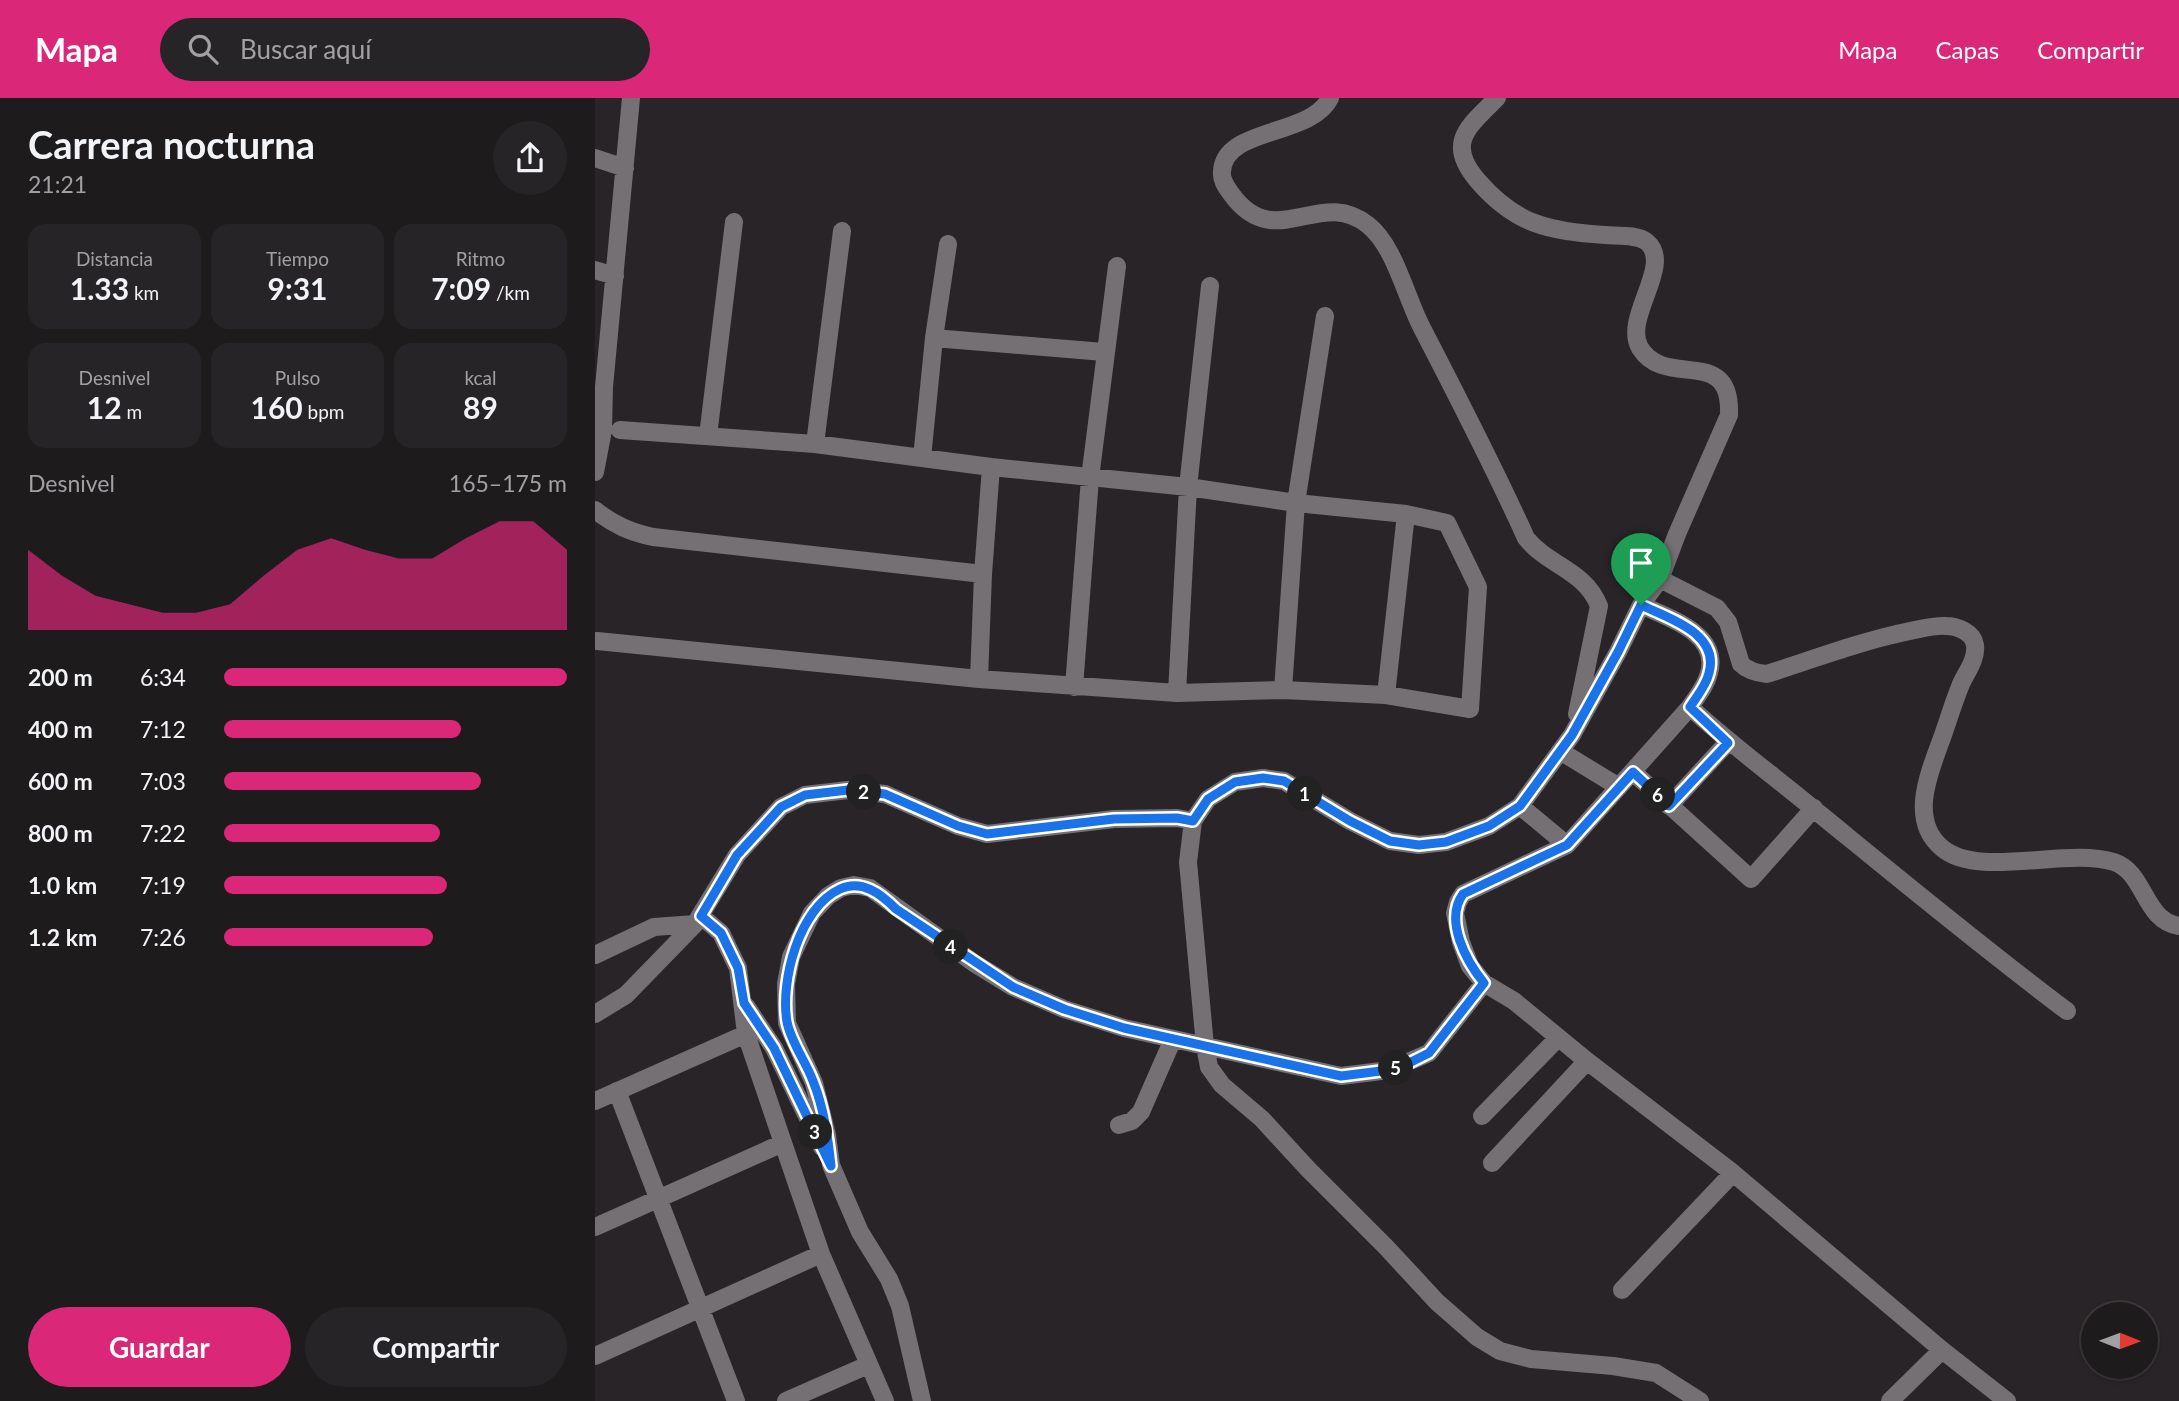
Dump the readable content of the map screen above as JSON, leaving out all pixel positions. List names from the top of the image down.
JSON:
{
  "north": "right",
  "page": {
    "header": "Mapa",
    "search": "Buscar aquí",
    "nav": ["Mapa", "Capas", "Compartir"],
    "heading": ["Carrera nocturna", "21:21"],
    "stats": [
      ["Distancia", "1.33 km"],
      ["Tiempo", "9:31"],
      ["Ritmo", "7:09 /km"],
      ["Desnivel", "12 m"],
      ["Pulso", "160 bpm"],
      ["kcal", "89"]
    ],
    "chart": ["Desnivel", "165–175 m"],
    "list": [
      {
        "name": "200 m",
        "note": "6:34"
      },
      {
        "name": "400 m",
        "note": "7:12"
      },
      {
        "name": "600 m",
        "note": "7:03"
      },
      {
        "name": "800 m",
        "note": "7:22"
      },
      {
        "name": "1.0 km",
        "note": "7:19"
      },
      {
        "name": "1.2 km",
        "note": "7:26"
      }
    ],
    "pins": [
      "2",
      "1",
      "6",
      "4",
      "5",
      "3"
    ],
    "buttons": ["Guardar", "Compartir"]
  }
}
